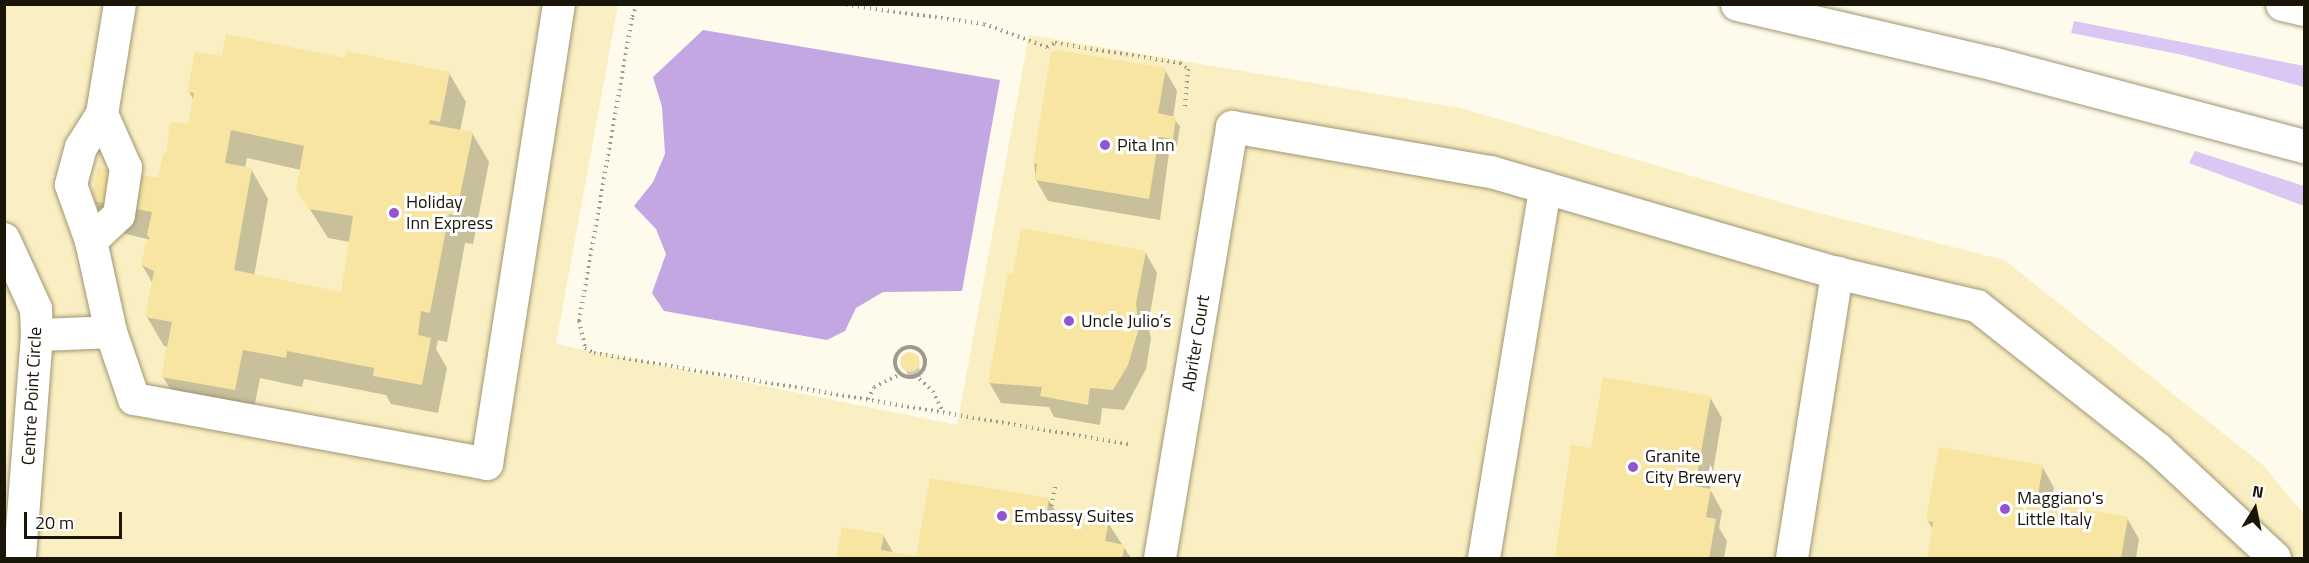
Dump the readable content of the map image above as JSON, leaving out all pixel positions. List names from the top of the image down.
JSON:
{
  "streets": {
    "street": ["Abriter Court", "Centre Point Circle"]
  },
  "places": [
    "Pita Inn",
    "Holiday Inn Express",
    "Uncle Julio’s",
    "Granite City Brewery",
    "Maggiano's Little Italy",
    "Embassy Suites"
  ],
  "scale_bar": "20 m",
  "north": "top"
}
